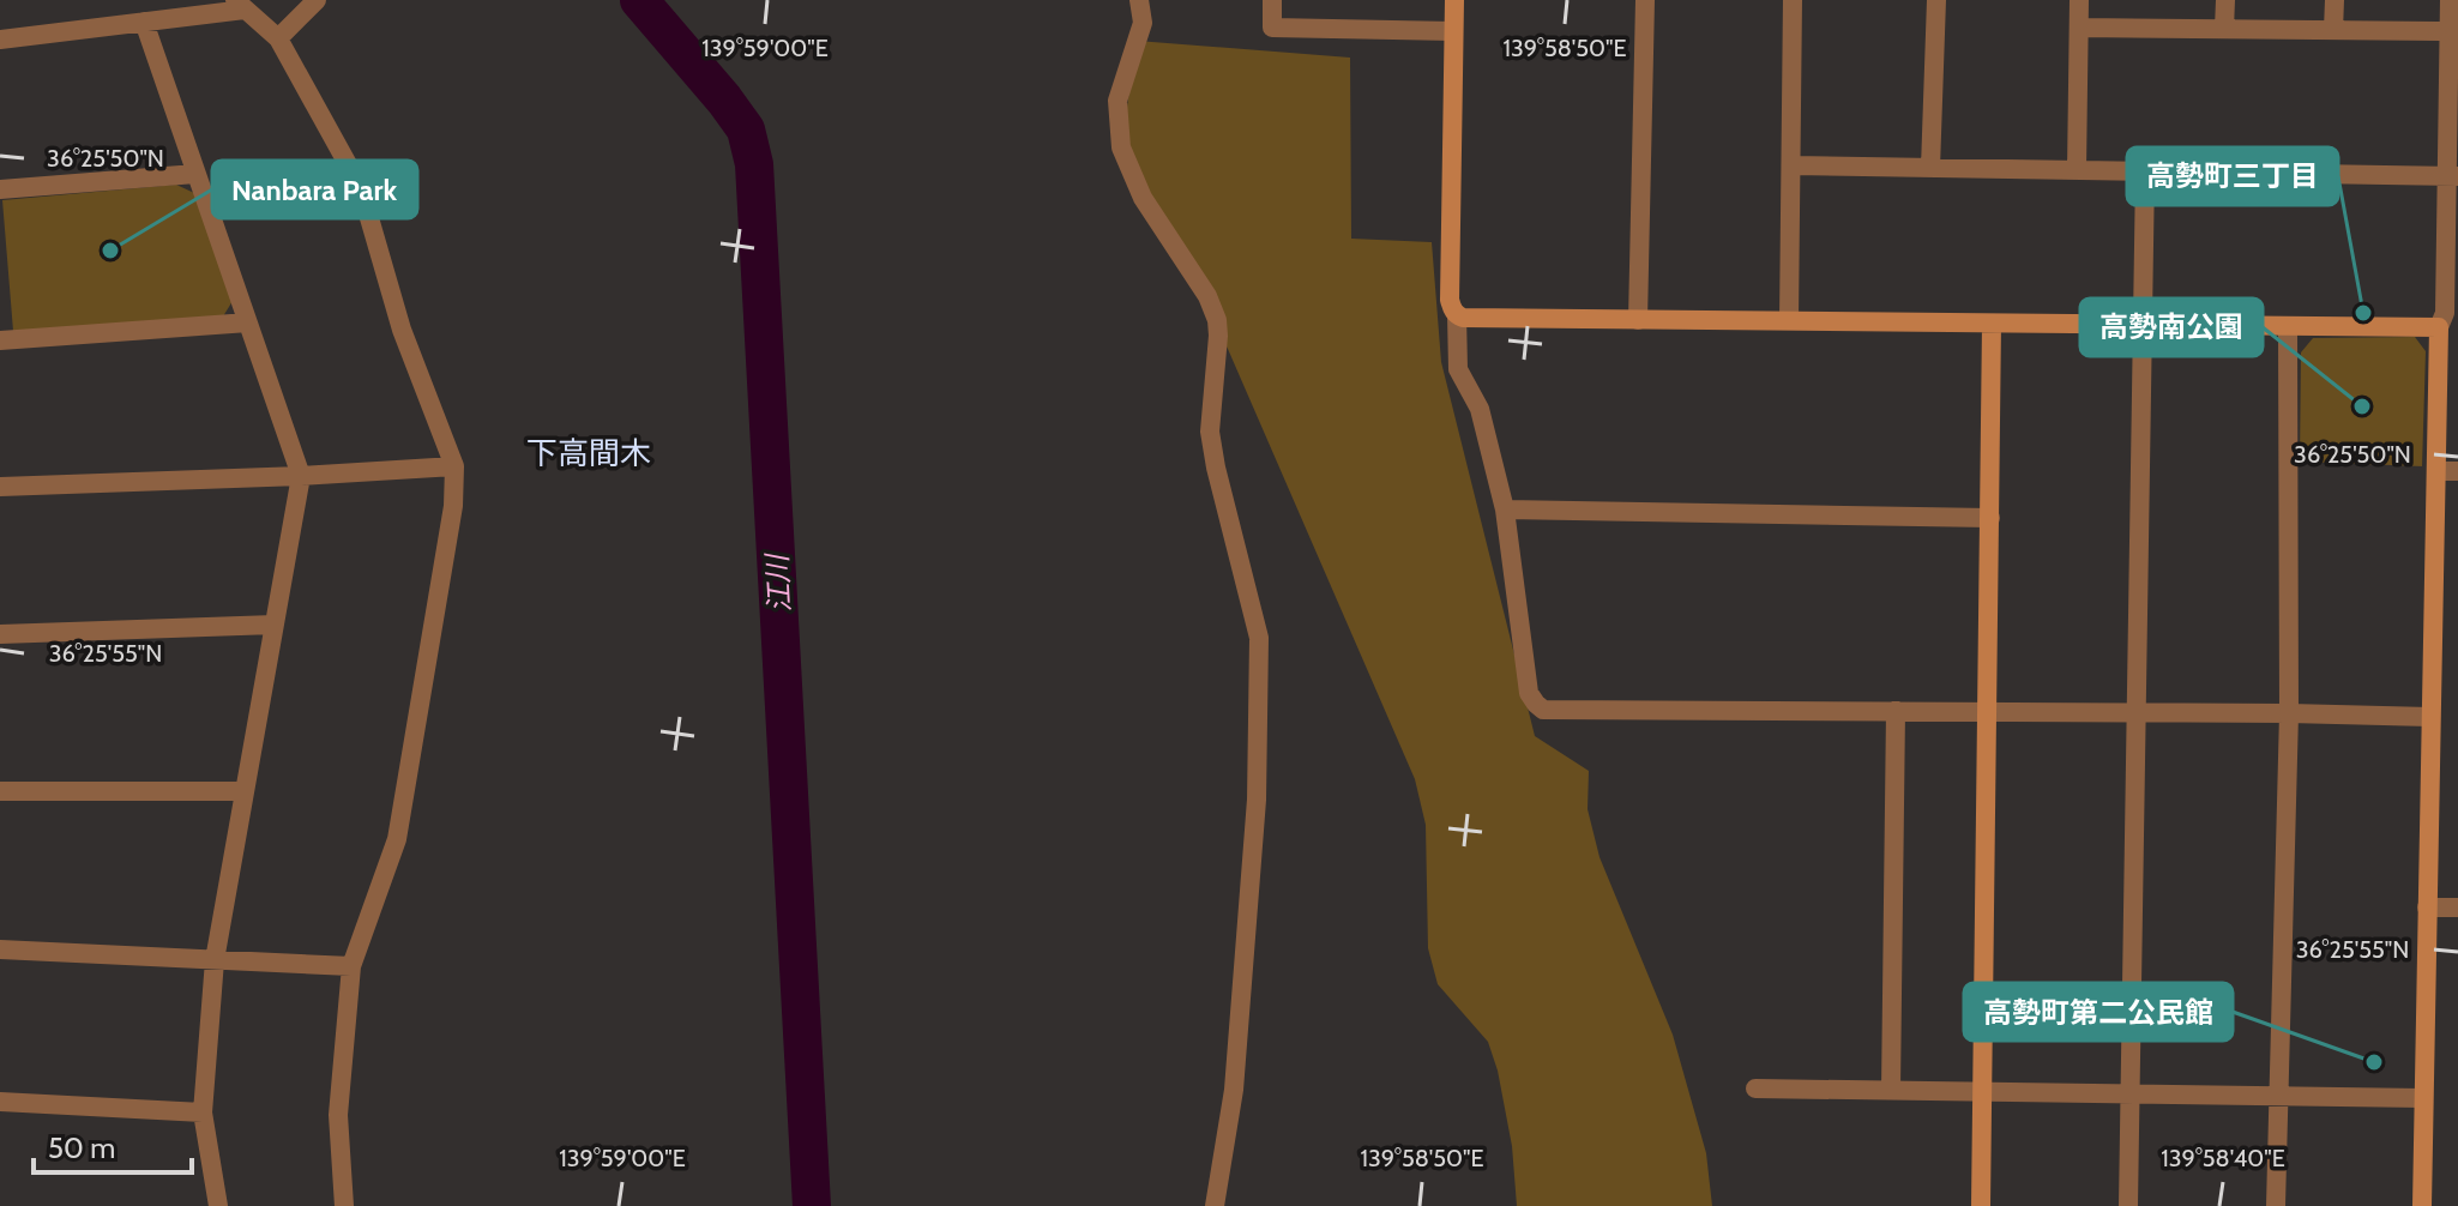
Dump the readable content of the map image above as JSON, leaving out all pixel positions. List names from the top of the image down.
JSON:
{
  "districts": ["下高間木"],
  "water": ["江川"],
  "places": [
    "Nanbara Park",
    "高勢町三丁目",
    "高勢南公園",
    "高勢町第二公民館"
  ],
  "scale_bar": "50 m",
  "coordinates": [
    "139°59'00\"E",
    "139°58'50\"E",
    "36°25'50\"N",
    "36°25'55\"N",
    "139°58'40\"E"
  ]
}
